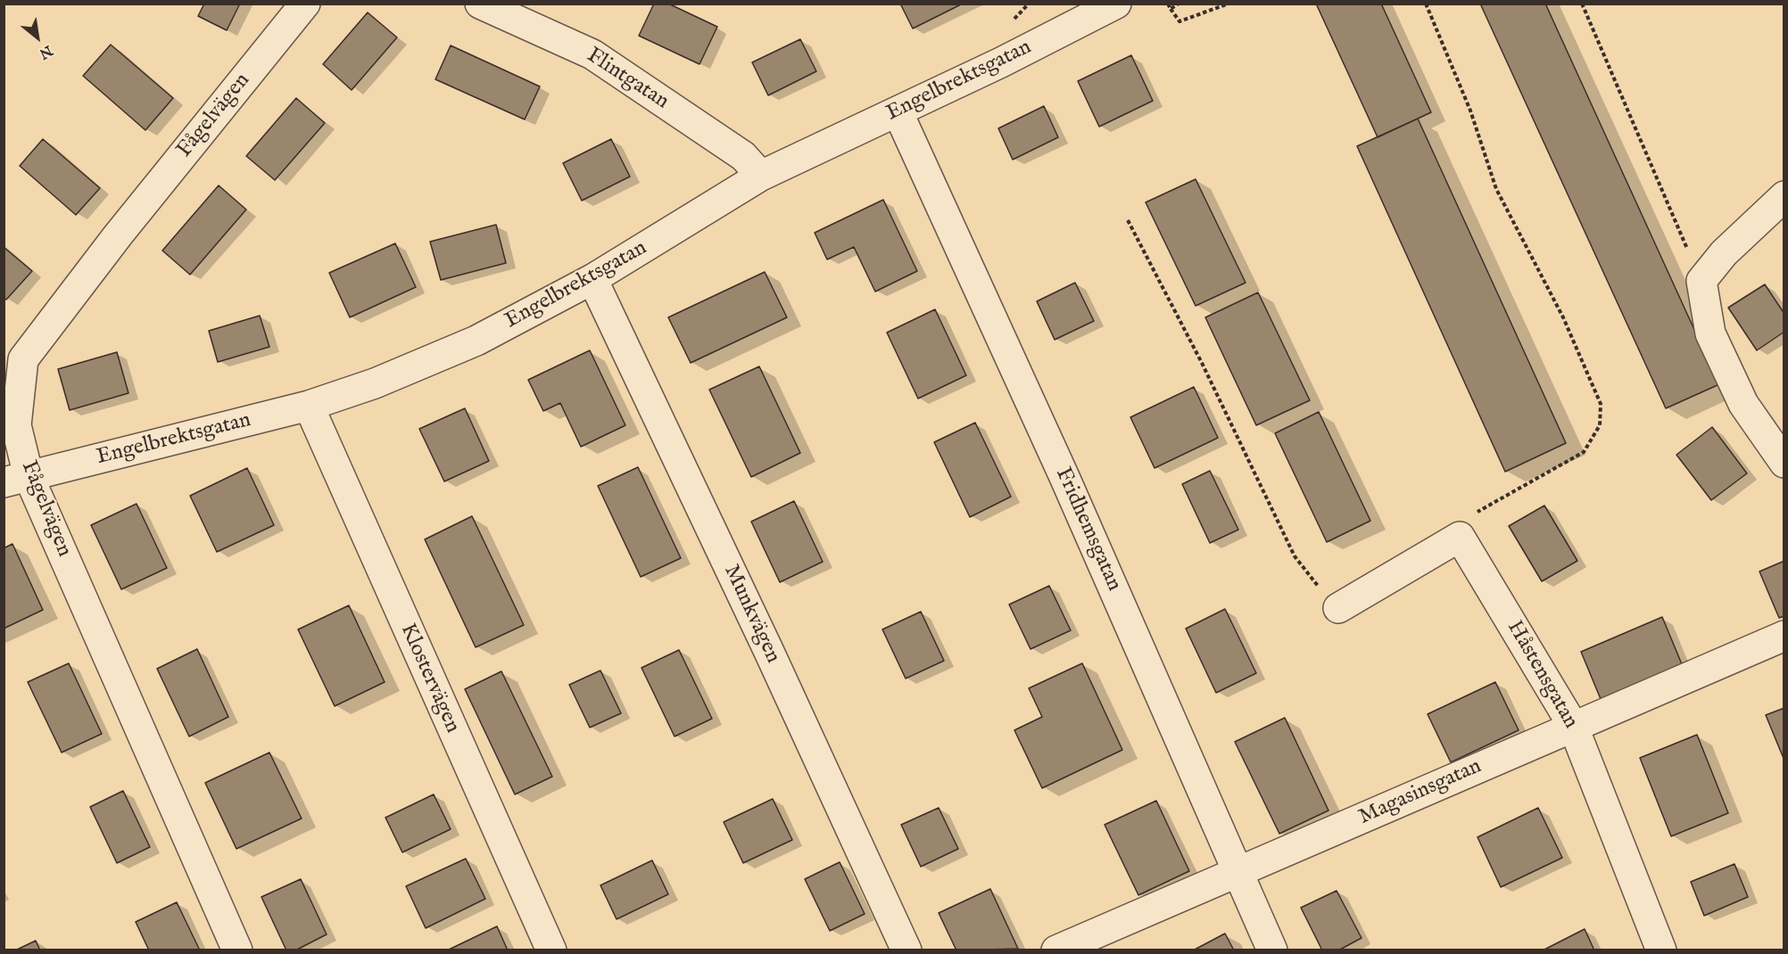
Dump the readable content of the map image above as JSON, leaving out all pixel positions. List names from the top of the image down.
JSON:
{
  "streets": {
    "street": [
      "Flintgatan",
      "Engelbrektsgatan",
      "Fågelvägen",
      "Fridhemsgatan",
      "Munkvägen",
      "Håstensgatan",
      "Klostervägen",
      "Magasinsgatan"
    ]
  },
  "crossings": [
    ["Flintgatan", "Engelbrektsgatan"],
    ["Engelbrektsgatan", "Fågelvägen"],
    ["Engelbrektsgatan", "Fridhemsgatan"],
    ["Engelbrektsgatan", "Munkvägen"],
    ["Engelbrektsgatan", "Klostervägen"],
    ["Fridhemsgatan", "Magasinsgatan"],
    ["Håstensgatan", "Magasinsgatan"]
  ],
  "north": "bottom right"
}
